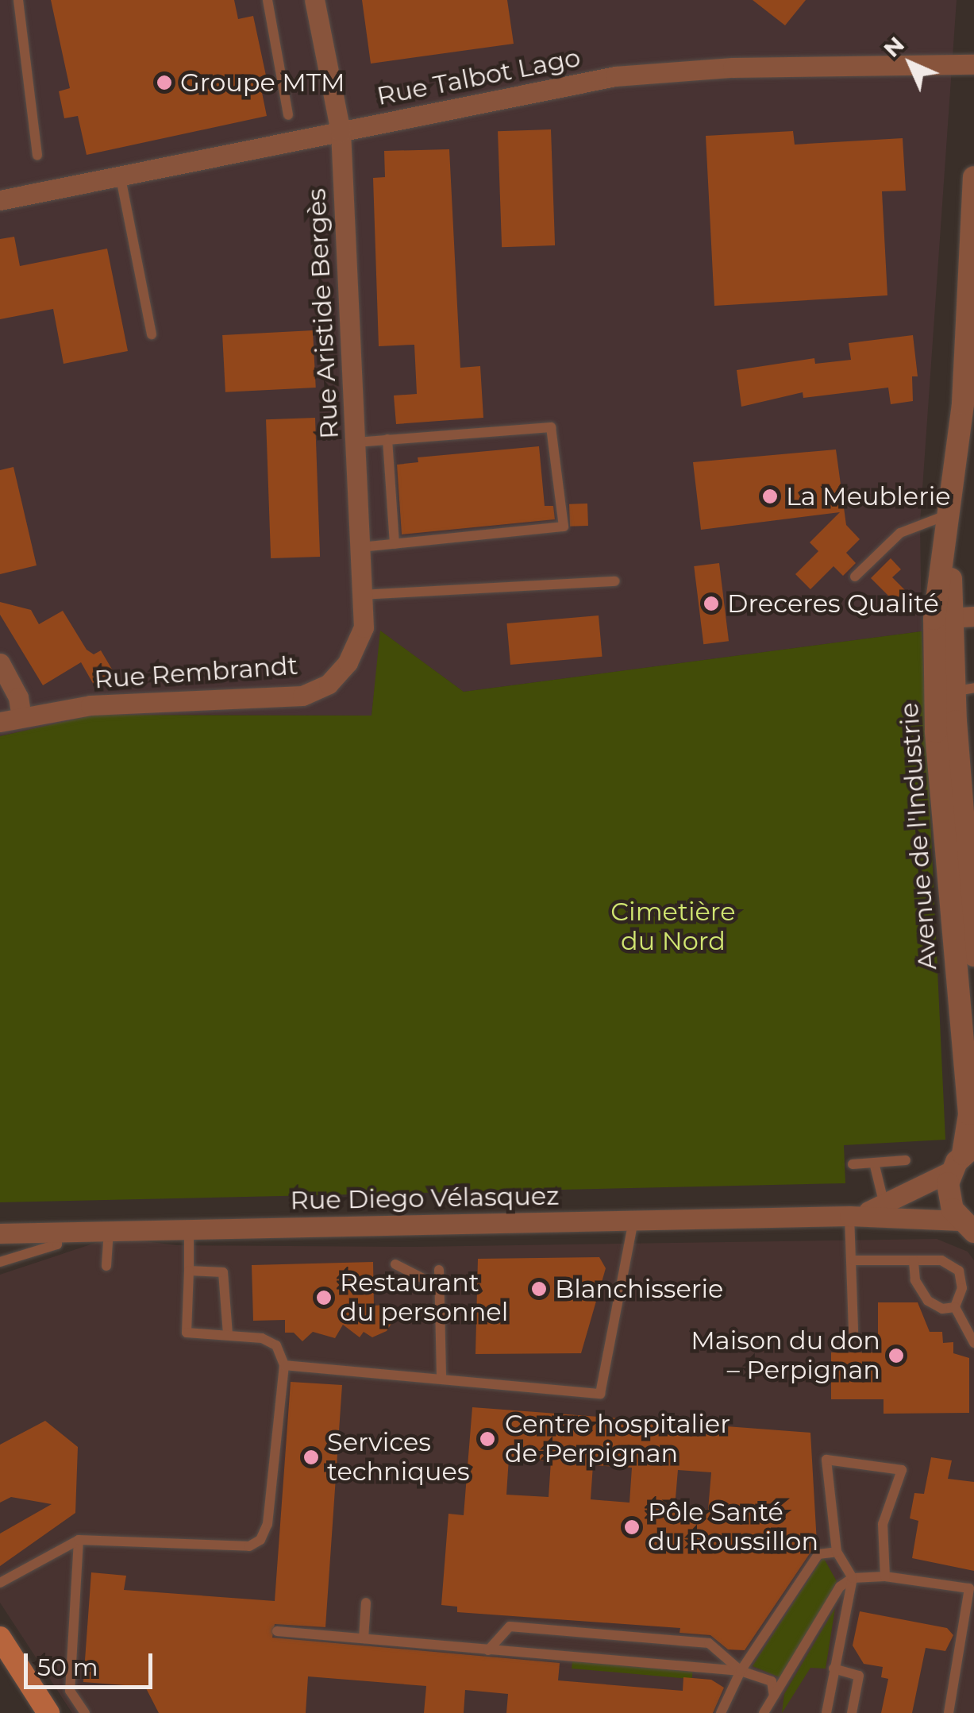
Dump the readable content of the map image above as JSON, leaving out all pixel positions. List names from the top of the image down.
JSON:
{
  "streets": {
    "street": [
      "Rue Talbot Lago",
      "Rue Aristide Bergès",
      "Rue Rembrandt",
      "Avenue de l'Industrie",
      "Rue Diego Vélasquez"
    ]
  },
  "crossings": [
    ["Rue Talbot Lago", "Rue Aristide Bergès"],
    ["Rue Aristide Bergès", "Rue Rembrandt"],
    ["Avenue de l'Industrie", "Rue Diego Vélasquez"]
  ],
  "parks": ["Cimetière du Nord"],
  "places": [
    "Groupe MTM",
    "La Meublerie",
    "Dreceres Qualité",
    "Blanchisserie",
    "Restaurant du personnel",
    "Maison du don – Perpignan",
    "Centre hospitalier de Perpignan",
    "Services techniques",
    "Pôle Santé du Roussillon"
  ],
  "scale_bar": "50 m",
  "north": "top left"
}
